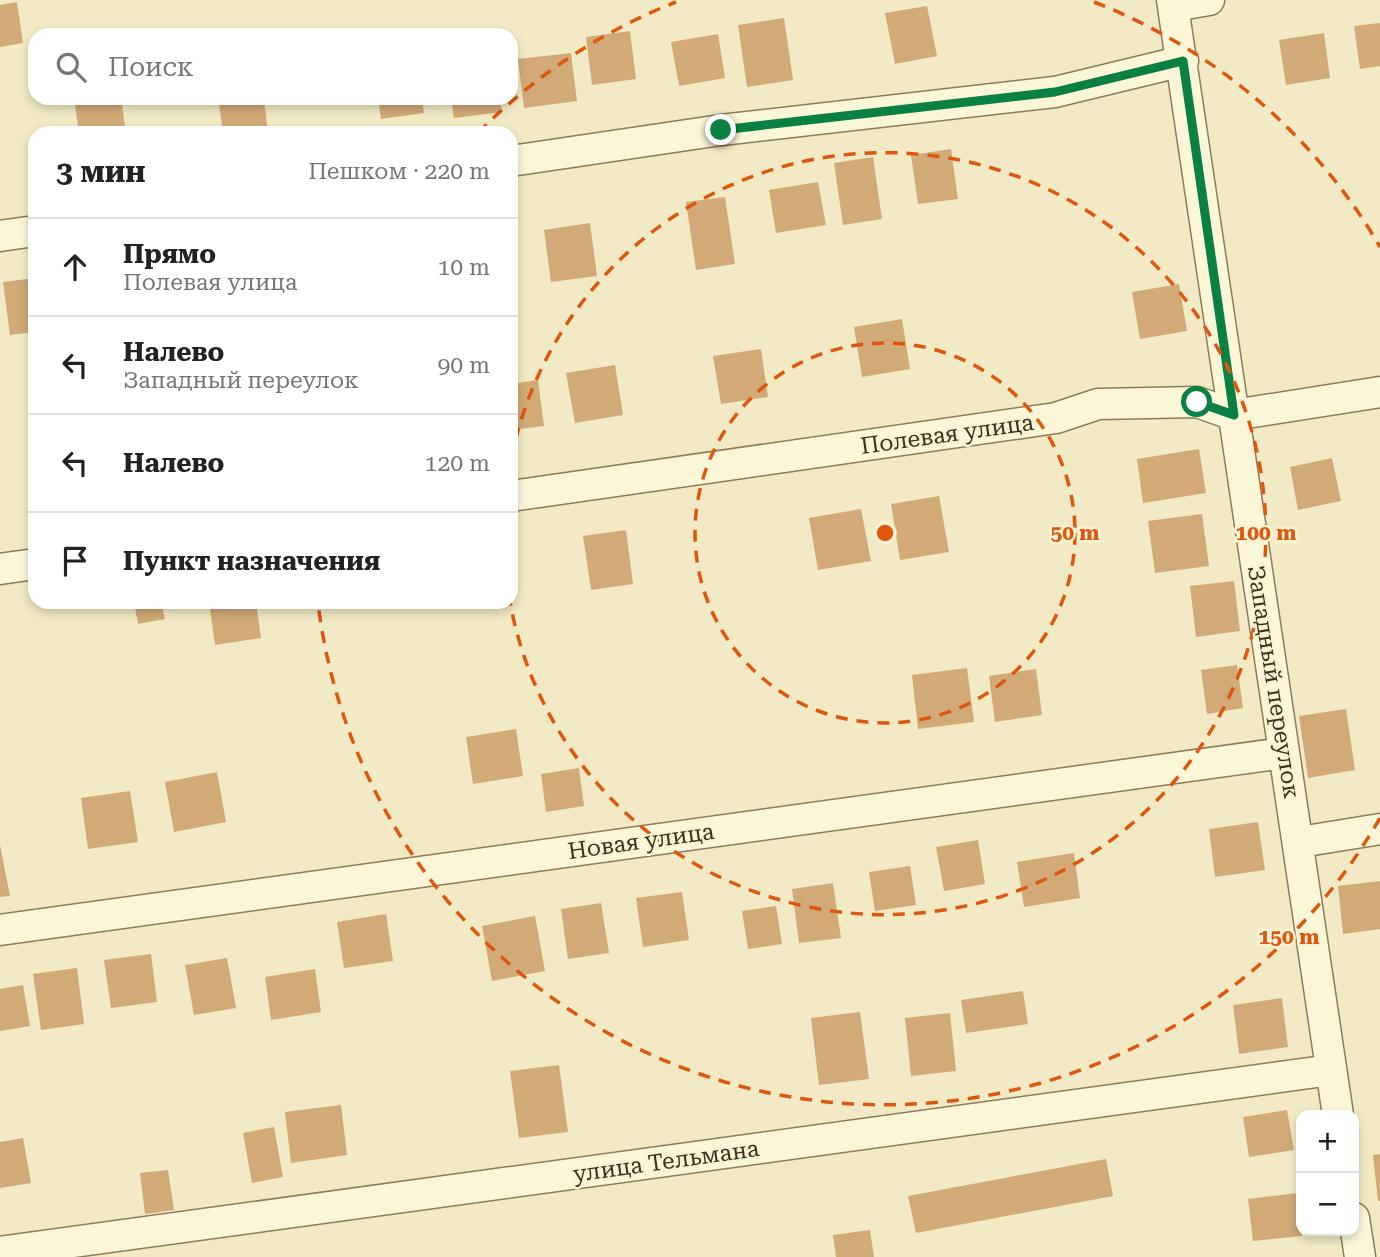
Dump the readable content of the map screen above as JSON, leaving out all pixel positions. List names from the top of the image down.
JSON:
{
  "streets": {
    "street": [
      "Полевая улица",
      "Западный переулок",
      "Новая улица",
      "улица Тельмана"
    ]
  },
  "crossings": [
    ["Полевая улица", "Западный переулок"],
    ["Западный переулок", "Новая улица"],
    ["Западный переулок", "улица Тельмана"]
  ],
  "page": {
    "search": "Поиск",
    "heading": ["3 мин", "Пешком · 220 m"],
    "list": [
      ["Прямо", "Полевая улица", "10 m"],
      ["Налево", "Западный переулок", "90 m"],
      ["Налево", "120 m"],
      "Пункт назначения"
    ],
    "map_buttons": ["+", "−"]
  },
  "rings": ["50 m", "100 m", "150 m"]
}
